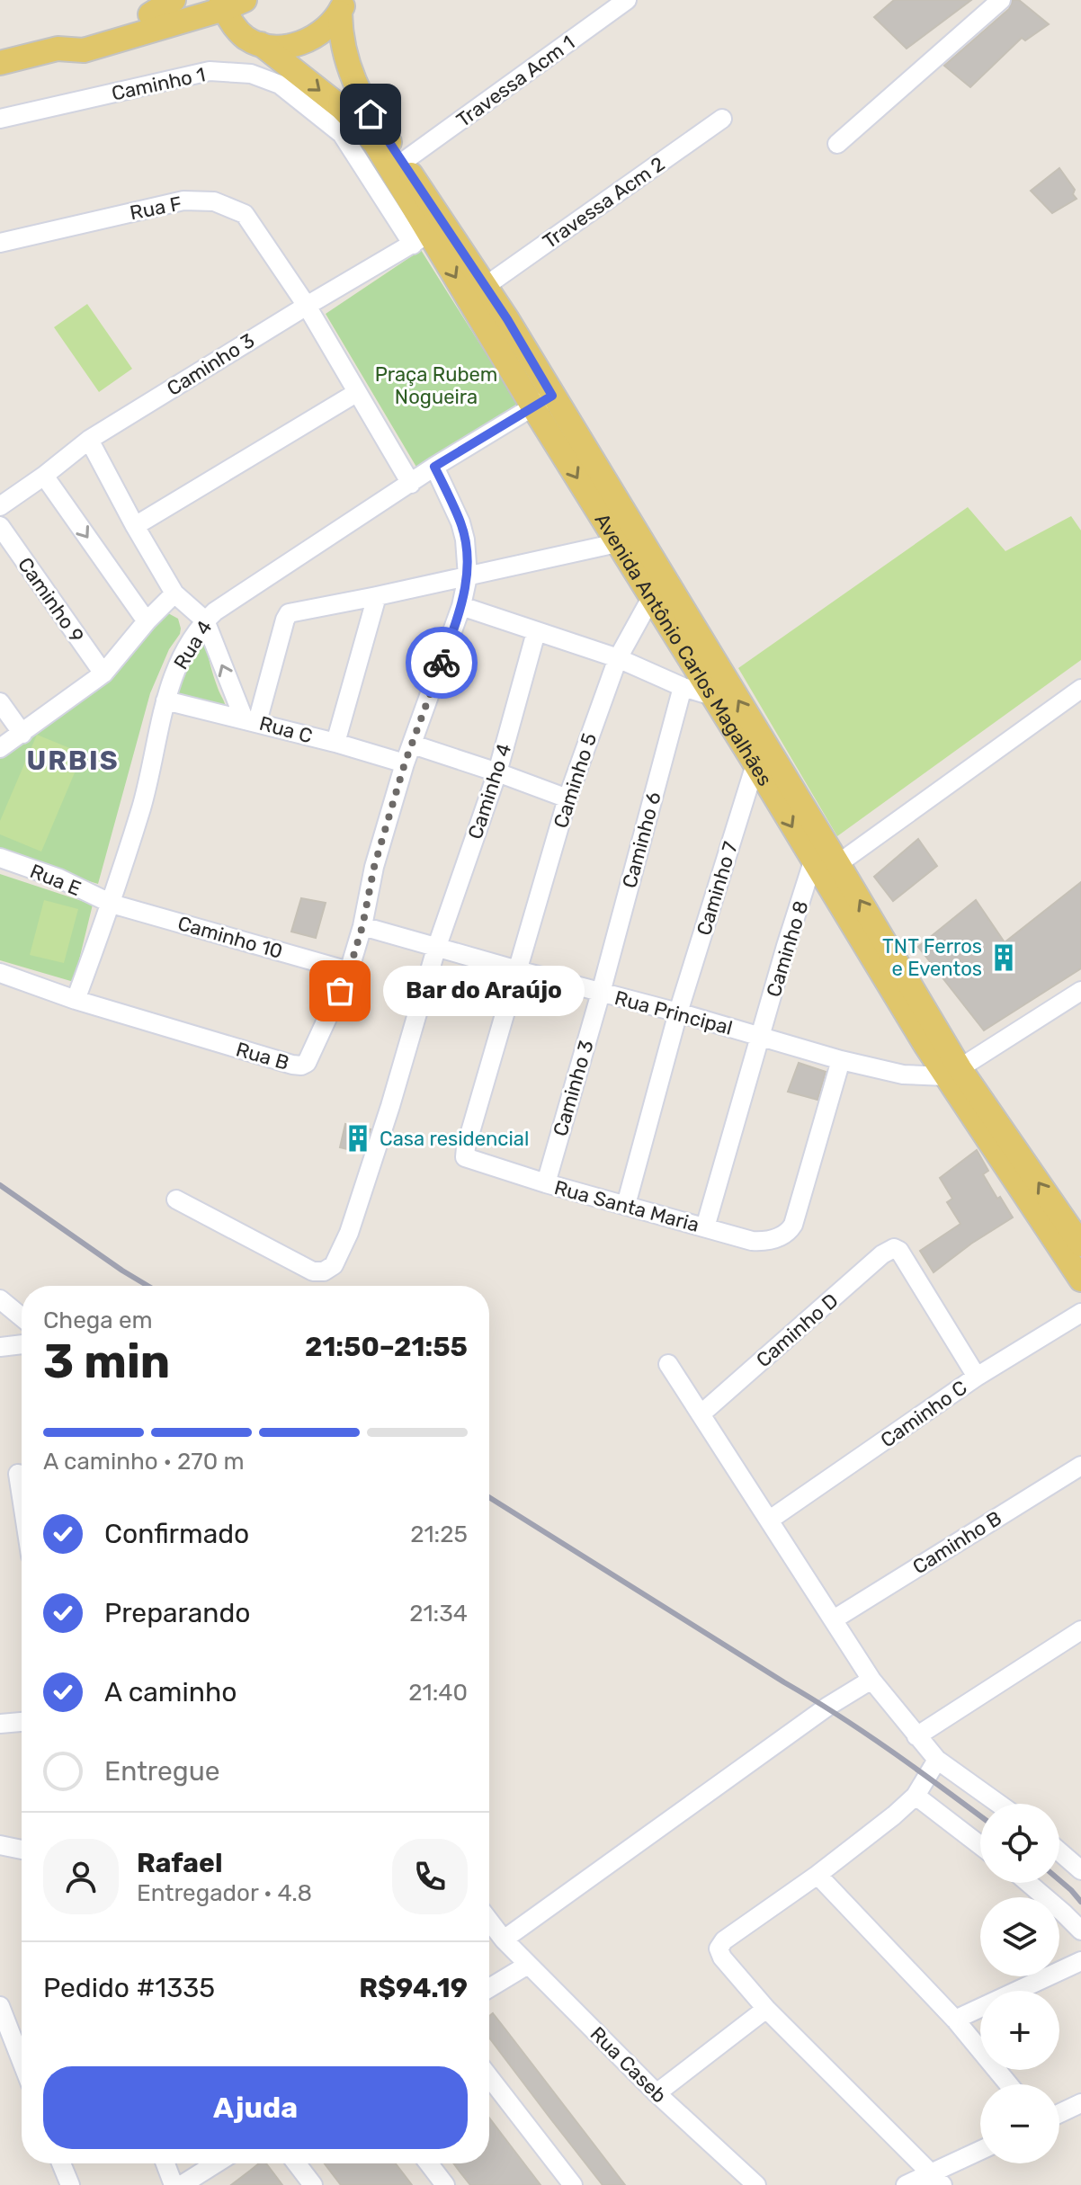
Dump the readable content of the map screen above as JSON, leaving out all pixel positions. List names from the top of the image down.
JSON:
{
  "streets": {
    "main road": ["Avenida Antônio Carlos Magalhães"],
    "street": [
      "Travessa Acm 1",
      "Caminho 1",
      "Travessa Acm 2",
      "Rua F",
      "Caminho 3",
      "Caminho 9",
      "Rua 4",
      "Rua C",
      "Caminho 5",
      "Caminho 4",
      "Caminho 6",
      "Rua E",
      "Caminho 7",
      "Caminho 10",
      "Caminho 8",
      "Rua Principal",
      "Rua B",
      "Rua Santa Maria",
      "Caminho D",
      "Caminho C",
      "Caminho B",
      "Rua Caseb"
    ]
  },
  "crossings": [
    ["Travessa Acm 1", "Avenida Antônio Carlos Magalhães"],
    ["Caminho 1", "Caminho 3"],
    ["Caminho 1", "Avenida Antônio Carlos Magalhães"],
    ["Travessa Acm 2", "Avenida Antônio Carlos Magalhães"],
    ["Rua F", "Caminho 3"],
    ["Caminho 3", "Avenida Antônio Carlos Magalhães"],
    ["Caminho 3", "Caminho 6"],
    ["Caminho 3", "Rua Principal"],
    ["Caminho 3", "Rua Santa Maria"],
    ["Rua 4", "Avenida Antônio Carlos Magalhães"],
    ["Rua 4", "Rua C"],
    ["Rua 4", "Rua E"],
    ["Rua 4", "Caminho 10"],
    ["Rua 4", "Rua B"],
    ["Avenida Antônio Carlos Magalhães", "Caminho 5"],
    ["Avenida Antônio Carlos Magalhães", "Caminho 7"],
    ["Avenida Antônio Carlos Magalhães", "Caminho 8"],
    ["Avenida Antônio Carlos Magalhães", "Rua Principal"],
    ["Rua C", "Rua B"],
    ["Caminho 5", "Rua Principal"],
    ["Caminho 5", "Rua Santa Maria"],
    ["Caminho 4", "Rua Principal"],
    ["Caminho 6", "Rua Principal"],
    ["Rua E", "Caminho 10"],
    ["Caminho 7", "Rua Principal"],
    ["Caminho 10", "Rua B"],
    ["Caminho 8", "Rua Principal"],
    ["Rua Principal", "Rua B"],
    ["Rua Principal", "Rua Santa Maria"],
    ["Caminho D", "Caminho C"]
  ],
  "districts": ["URBIS"],
  "parks": ["Praça Rubem Nogueira"],
  "places": {
    "building": ["TNT Ferros e Eventos", "Casa residencial"],
    "other": ["Bar do Araújo"]
  },
  "page": {
    "bubble": "Bar do Araújo",
    "heading": ["3 min", "Chega em", "21:50–21:55"],
    "panel": [
      "Rafael",
      "Entregador · 4.8",
      "Pedido #1335",
      "R$94.19"
    ],
    "bar": "A caminho · 270 m",
    "list": [
      ["Confirmado", "21:25"],
      ["Preparando", "21:34"],
      ["A caminho", "21:40"],
      "Entregue"
    ],
    "map_buttons": ["+", "−"],
    "buttons": "Ajuda"
  }
}
